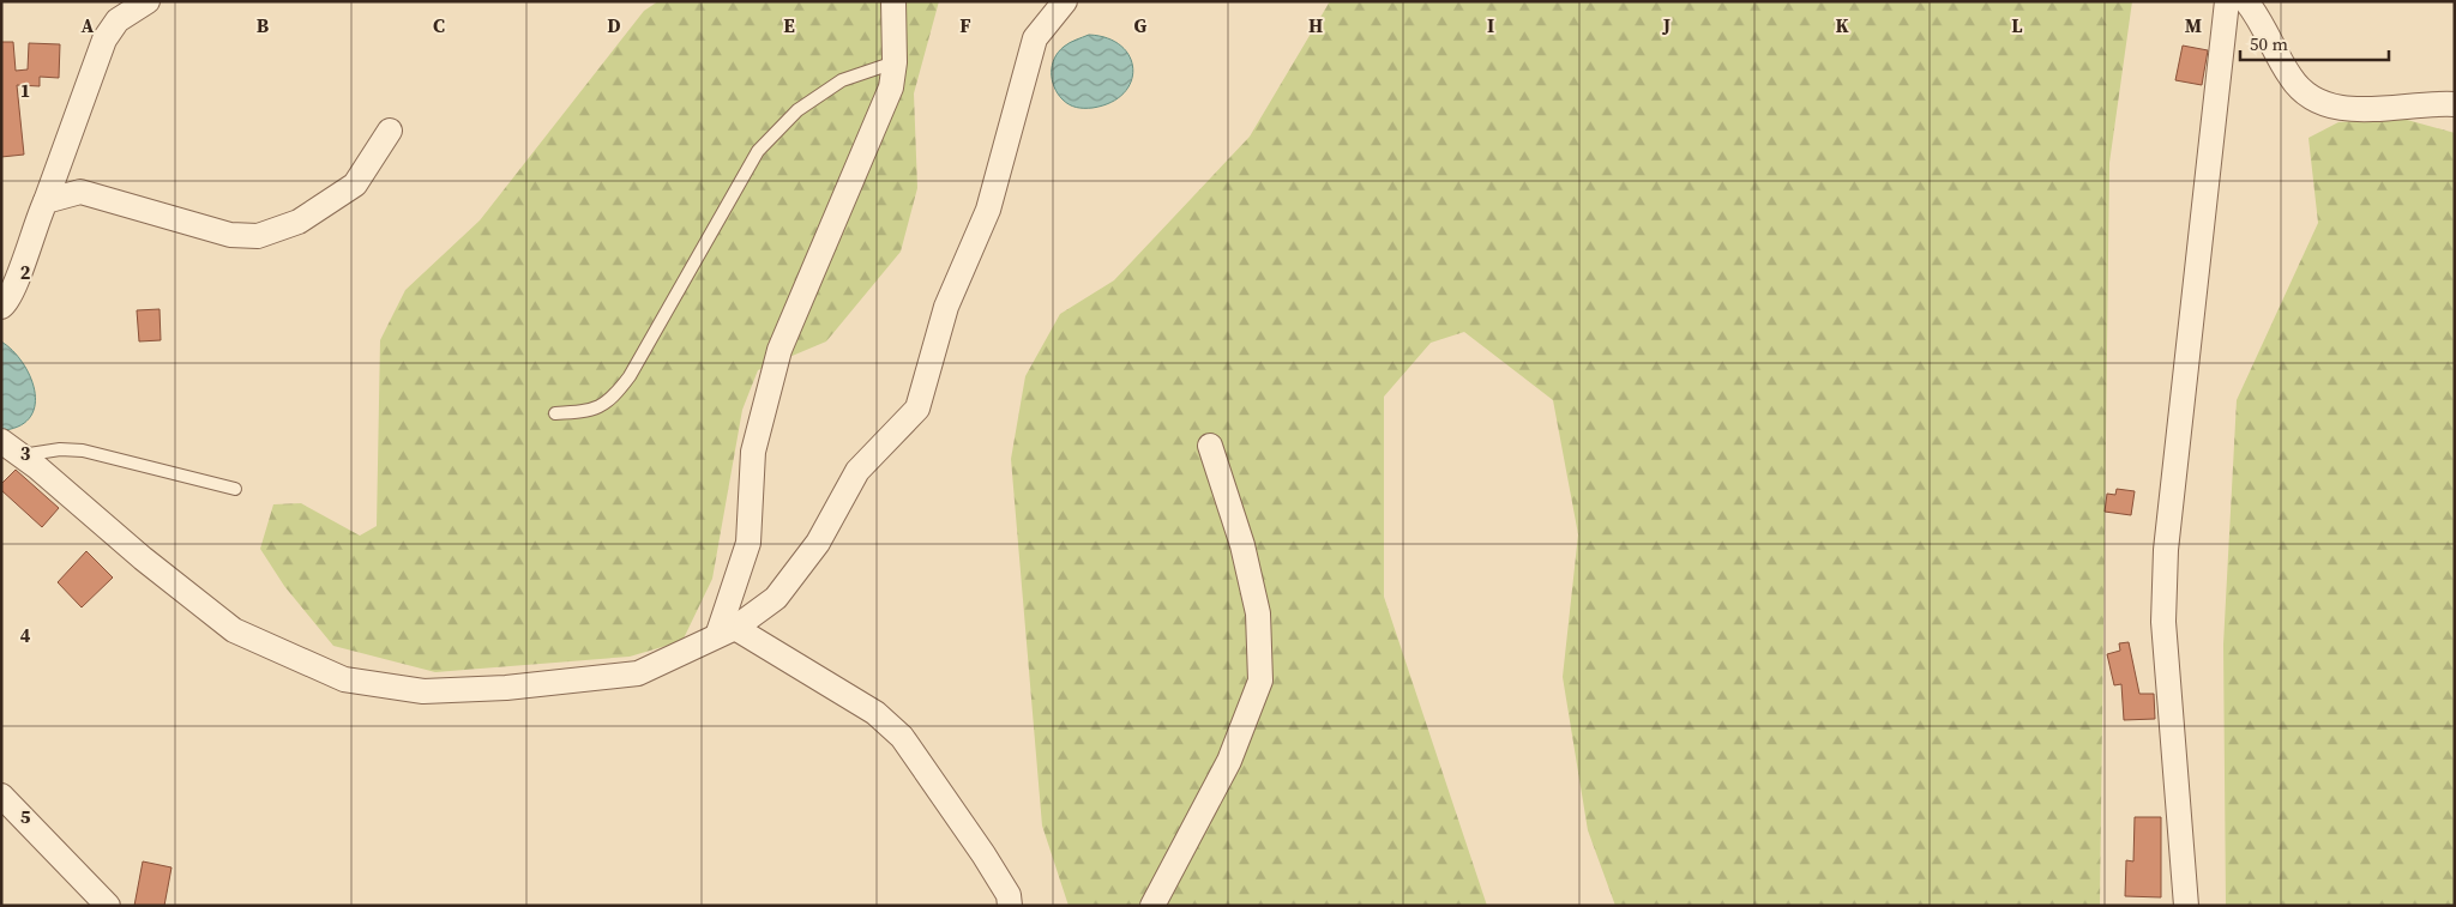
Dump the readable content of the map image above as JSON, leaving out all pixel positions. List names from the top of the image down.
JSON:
{
  "scale_bar": "50 m",
  "grid": {
    "columns": [
      "A",
      "B",
      "C",
      "D",
      "E",
      "F",
      "G",
      "H",
      "I",
      "J",
      "K",
      "L",
      "M"
    ],
    "rows": [
      "1",
      "2",
      "3",
      "4",
      "5"
    ]
  }
}
